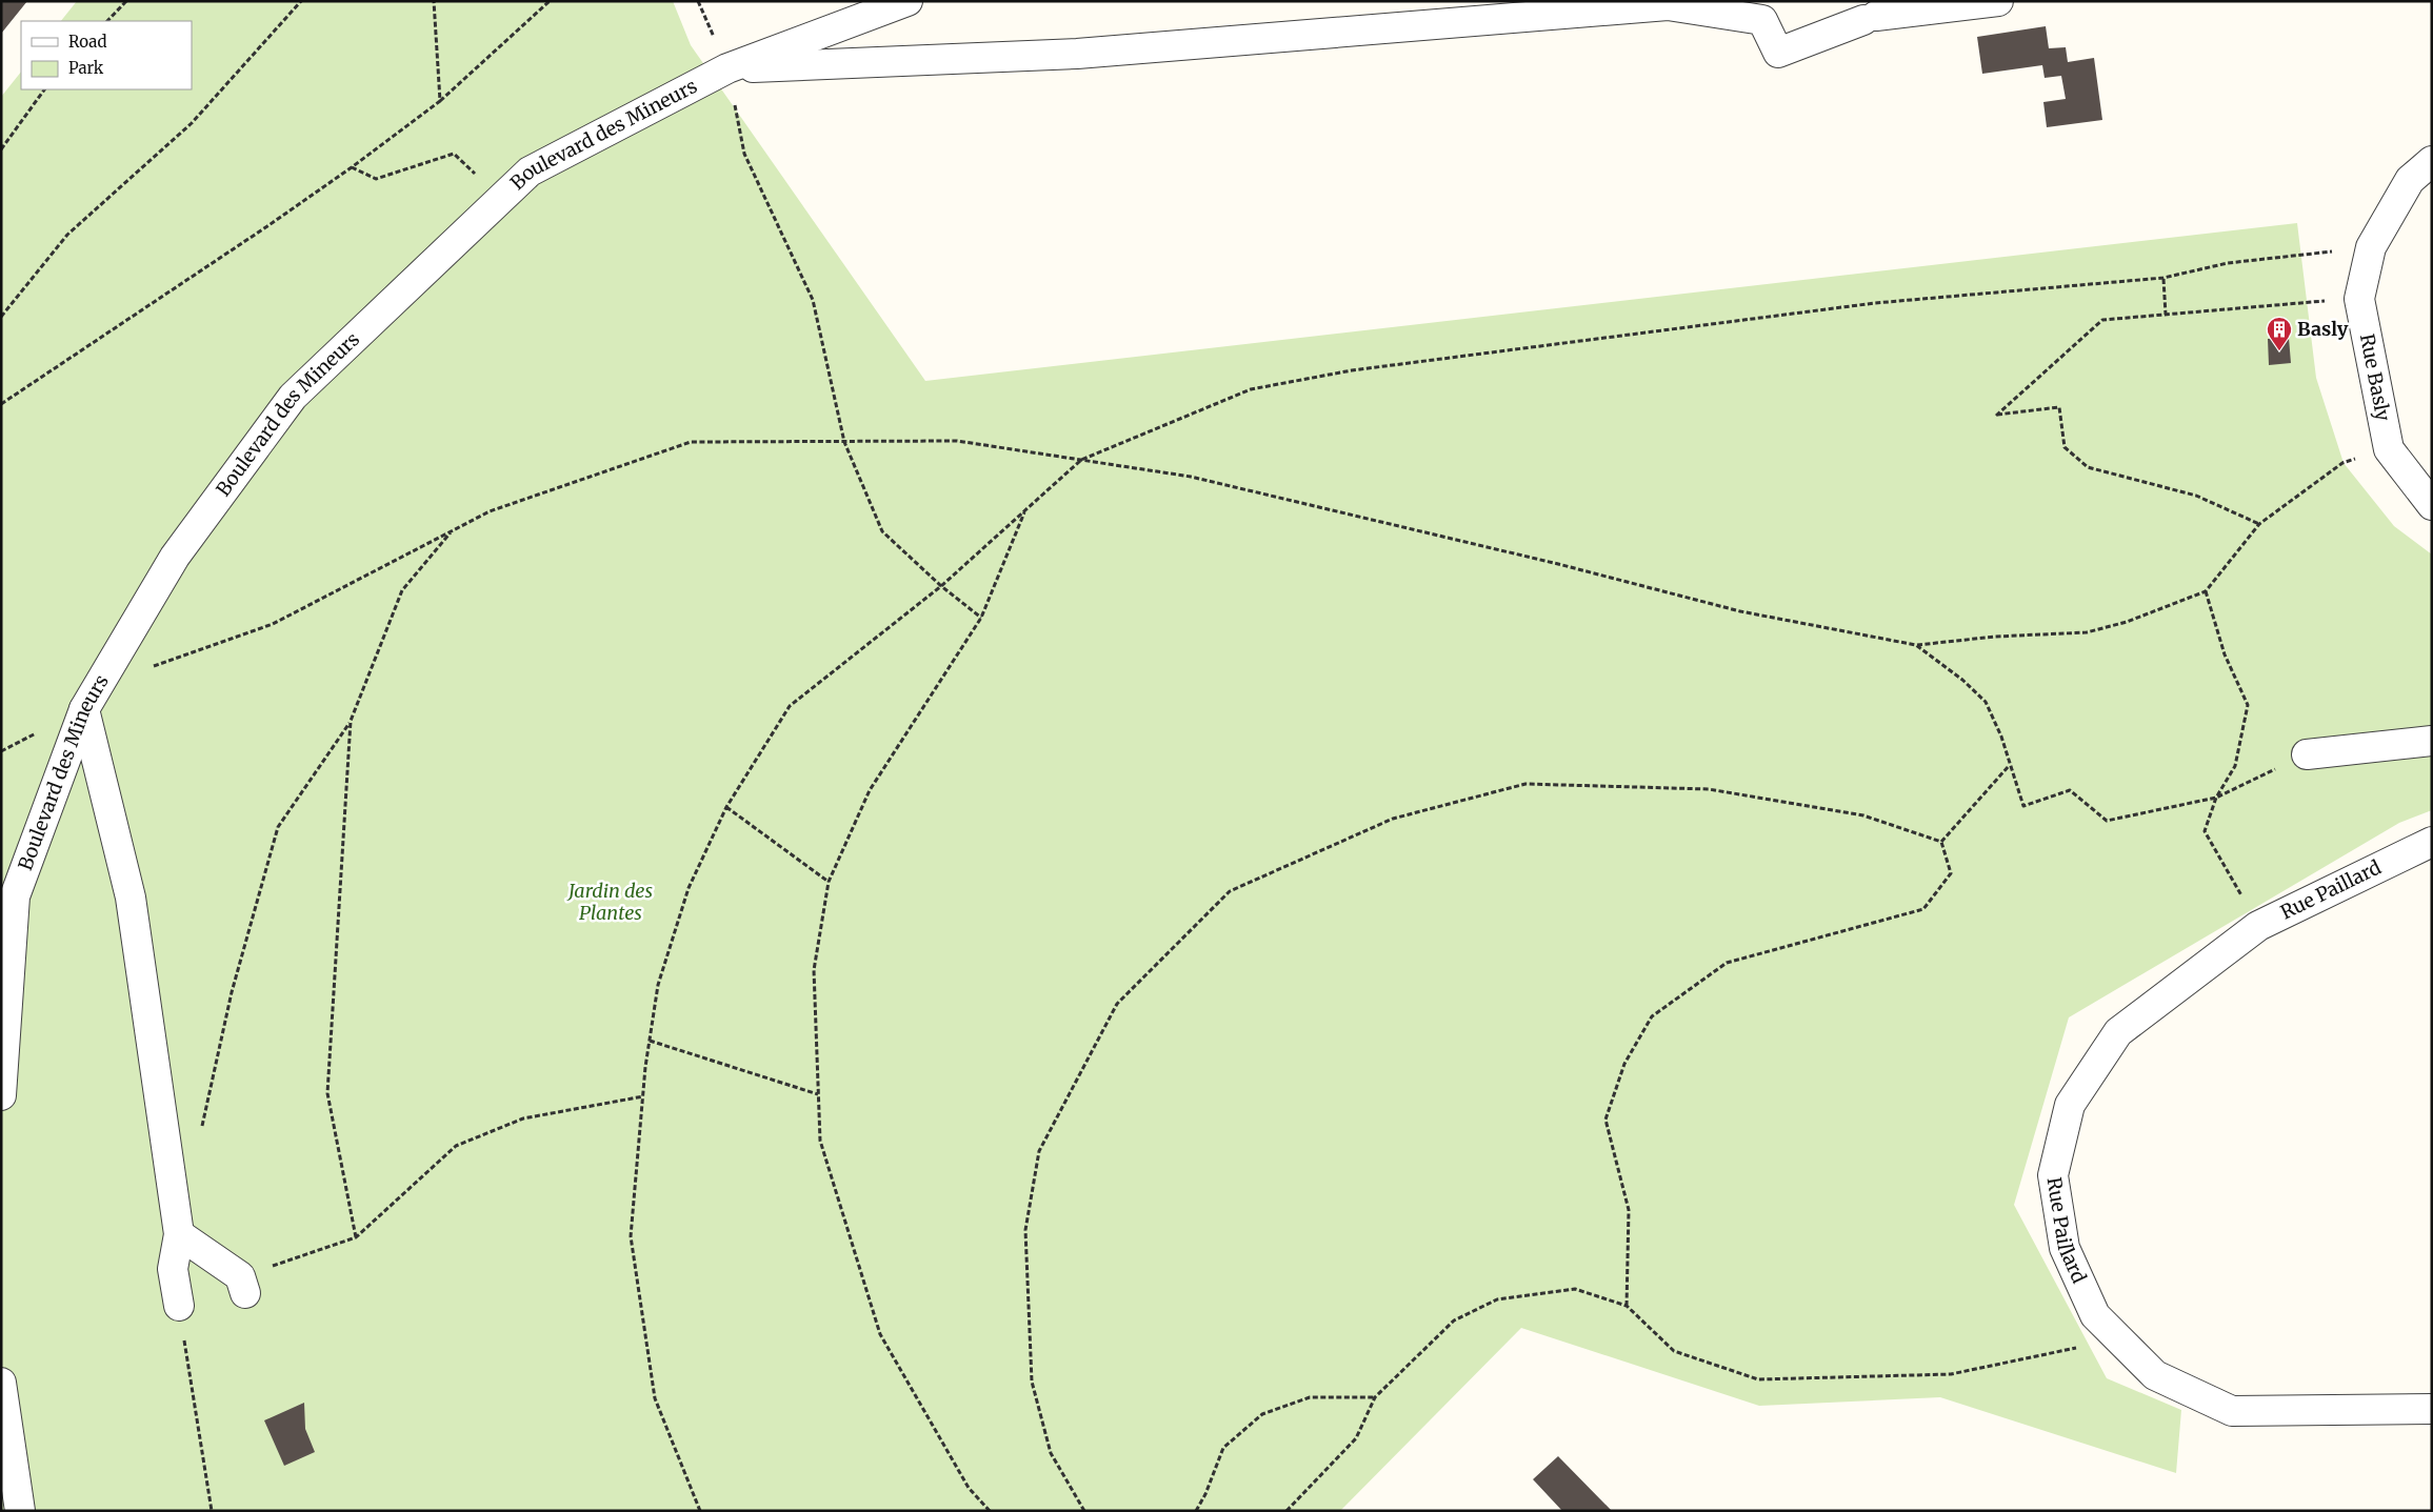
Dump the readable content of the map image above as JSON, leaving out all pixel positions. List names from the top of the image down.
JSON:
{
  "streets": {
    "street": ["Boulevard des Mineurs", "Rue Basly", "Rue Paillard"]
  },
  "parks": ["Jardin des Plantes"],
  "places": {
    "building": ["Basly"]
  },
  "legend": ["Road", "Park"]
}
